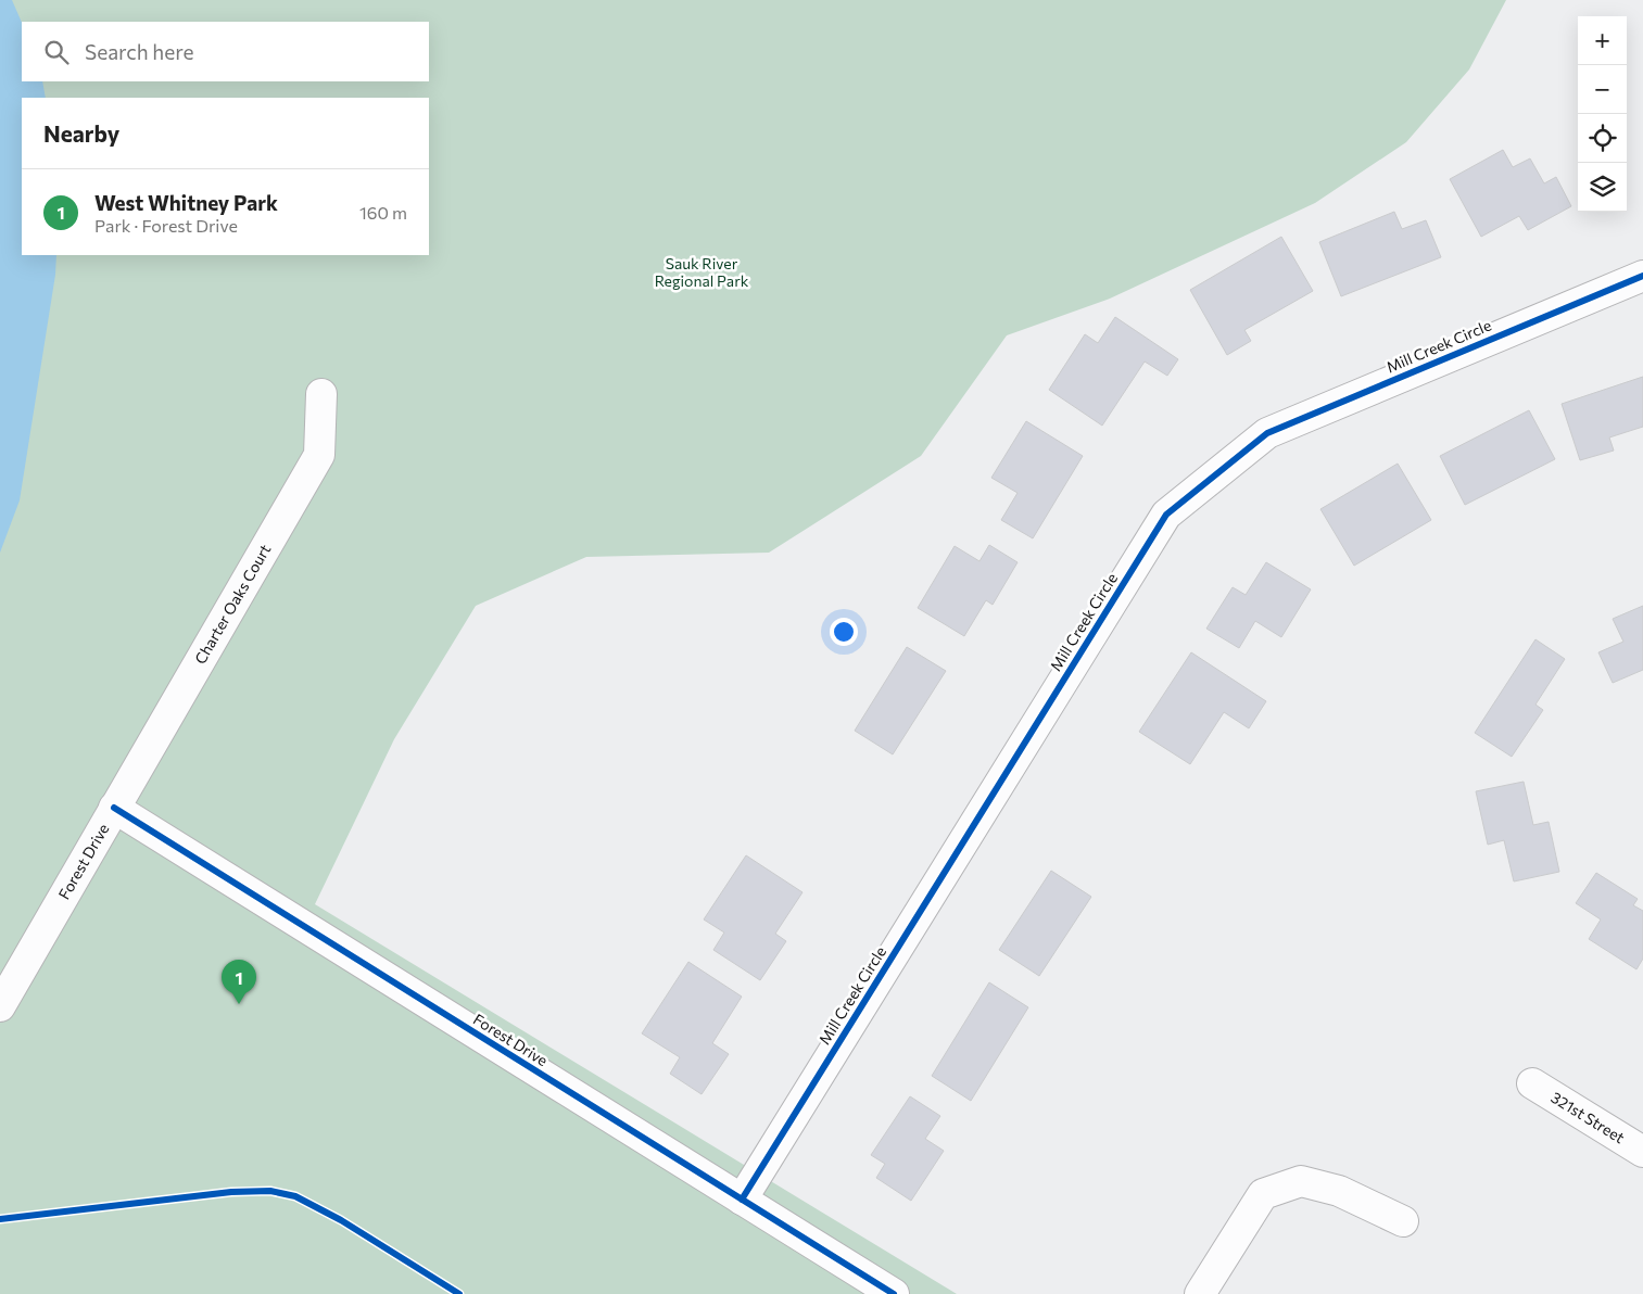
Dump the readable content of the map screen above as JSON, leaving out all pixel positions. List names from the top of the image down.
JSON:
{
  "streets": {
    "street": [
      "Mill Creek Circle",
      "Charter Oaks Court",
      "Forest Drive",
      "321st Street"
    ]
  },
  "crossings": [
    ["Mill Creek Circle", "Forest Drive"],
    ["Charter Oaks Court", "Forest Drive"]
  ],
  "parks": ["Sauk River Regional Park"],
  "page": {
    "map_buttons": ["+", "−"],
    "search": "Search here",
    "heading": "Nearby",
    "list": [
      {
        "mark": "1",
        "name": "West Whitney Park",
        "note": "Park · Forest Drive",
        "value": "160 m"
      }
    ],
    "pins": "1"
  }
}
